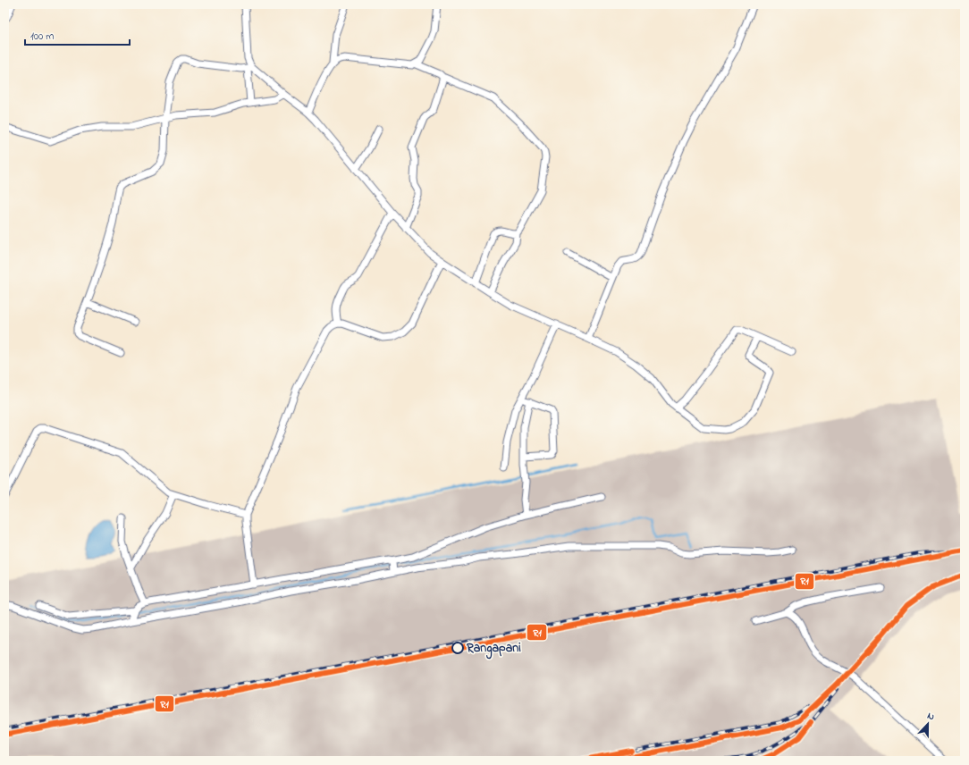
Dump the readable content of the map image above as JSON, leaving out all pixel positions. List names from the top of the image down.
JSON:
{
  "places": ["Rangapani"],
  "lines": ["transit line R1"],
  "scale_bar": "100 m",
  "north": "top"
}
